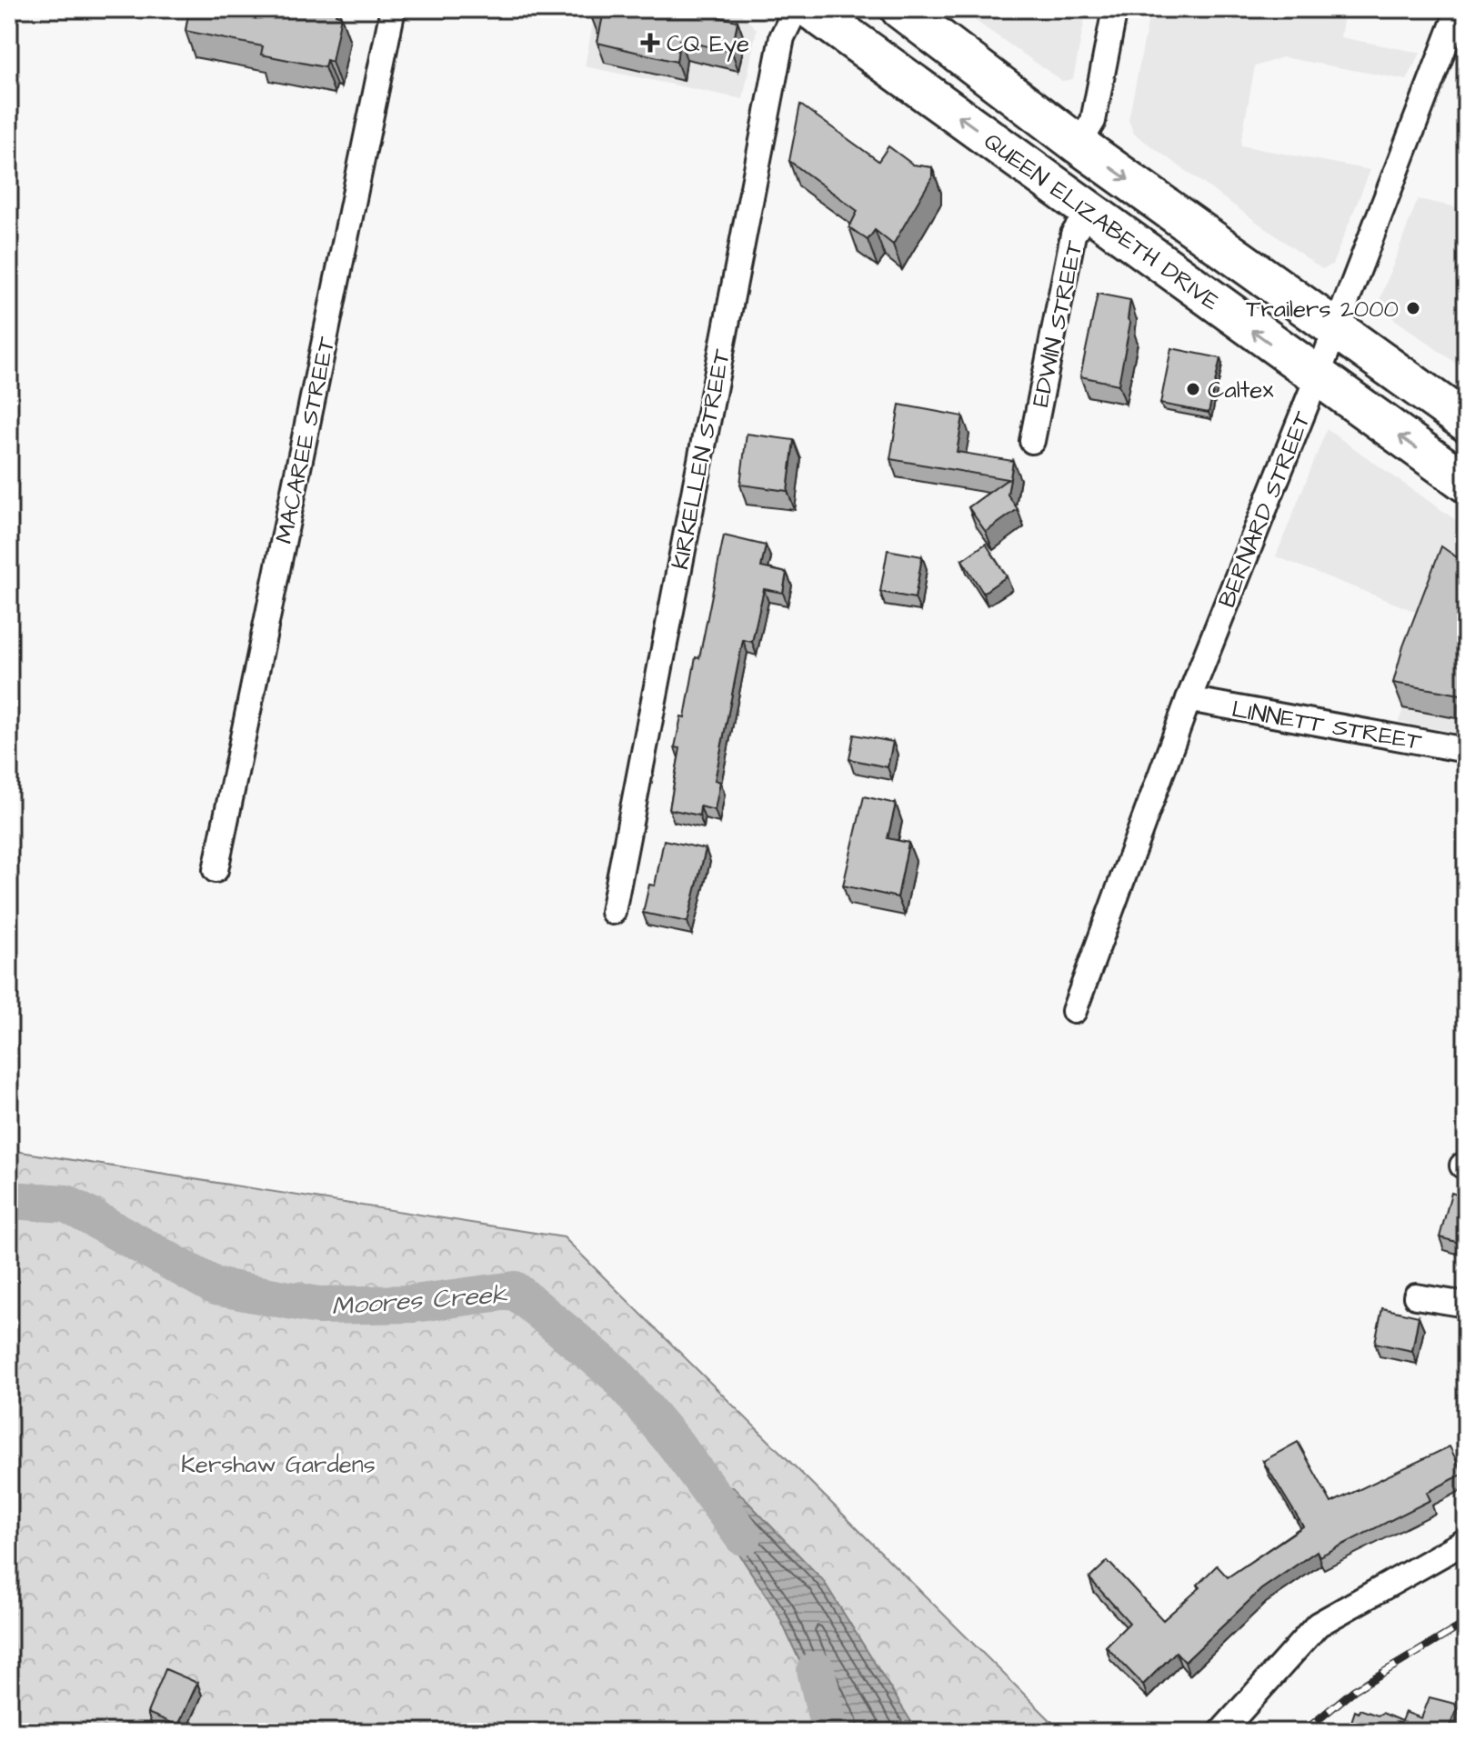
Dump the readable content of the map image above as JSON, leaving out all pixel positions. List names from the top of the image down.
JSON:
{
  "streets": {
    "main road": ["QUEEN ELIZABETH DRIVE"],
    "street": [
      "EDWIN STREET",
      "MACAREE STREET",
      "KIRKELLEN STREET",
      "BERNARD STREET",
      "LINNETT STREET"
    ]
  },
  "crossings": [
    ["QUEEN ELIZABETH DRIVE", "EDWIN STREET"],
    ["QUEEN ELIZABETH DRIVE", "BERNARD STREET"],
    ["BERNARD STREET", "LINNETT STREET"]
  ],
  "water": ["Moores Creek"],
  "parks": ["Kershaw Gardens"],
  "places": {
    "health": ["CQ Eye"],
    "other": ["Trailers 2000", "Caltex"]
  }
}
